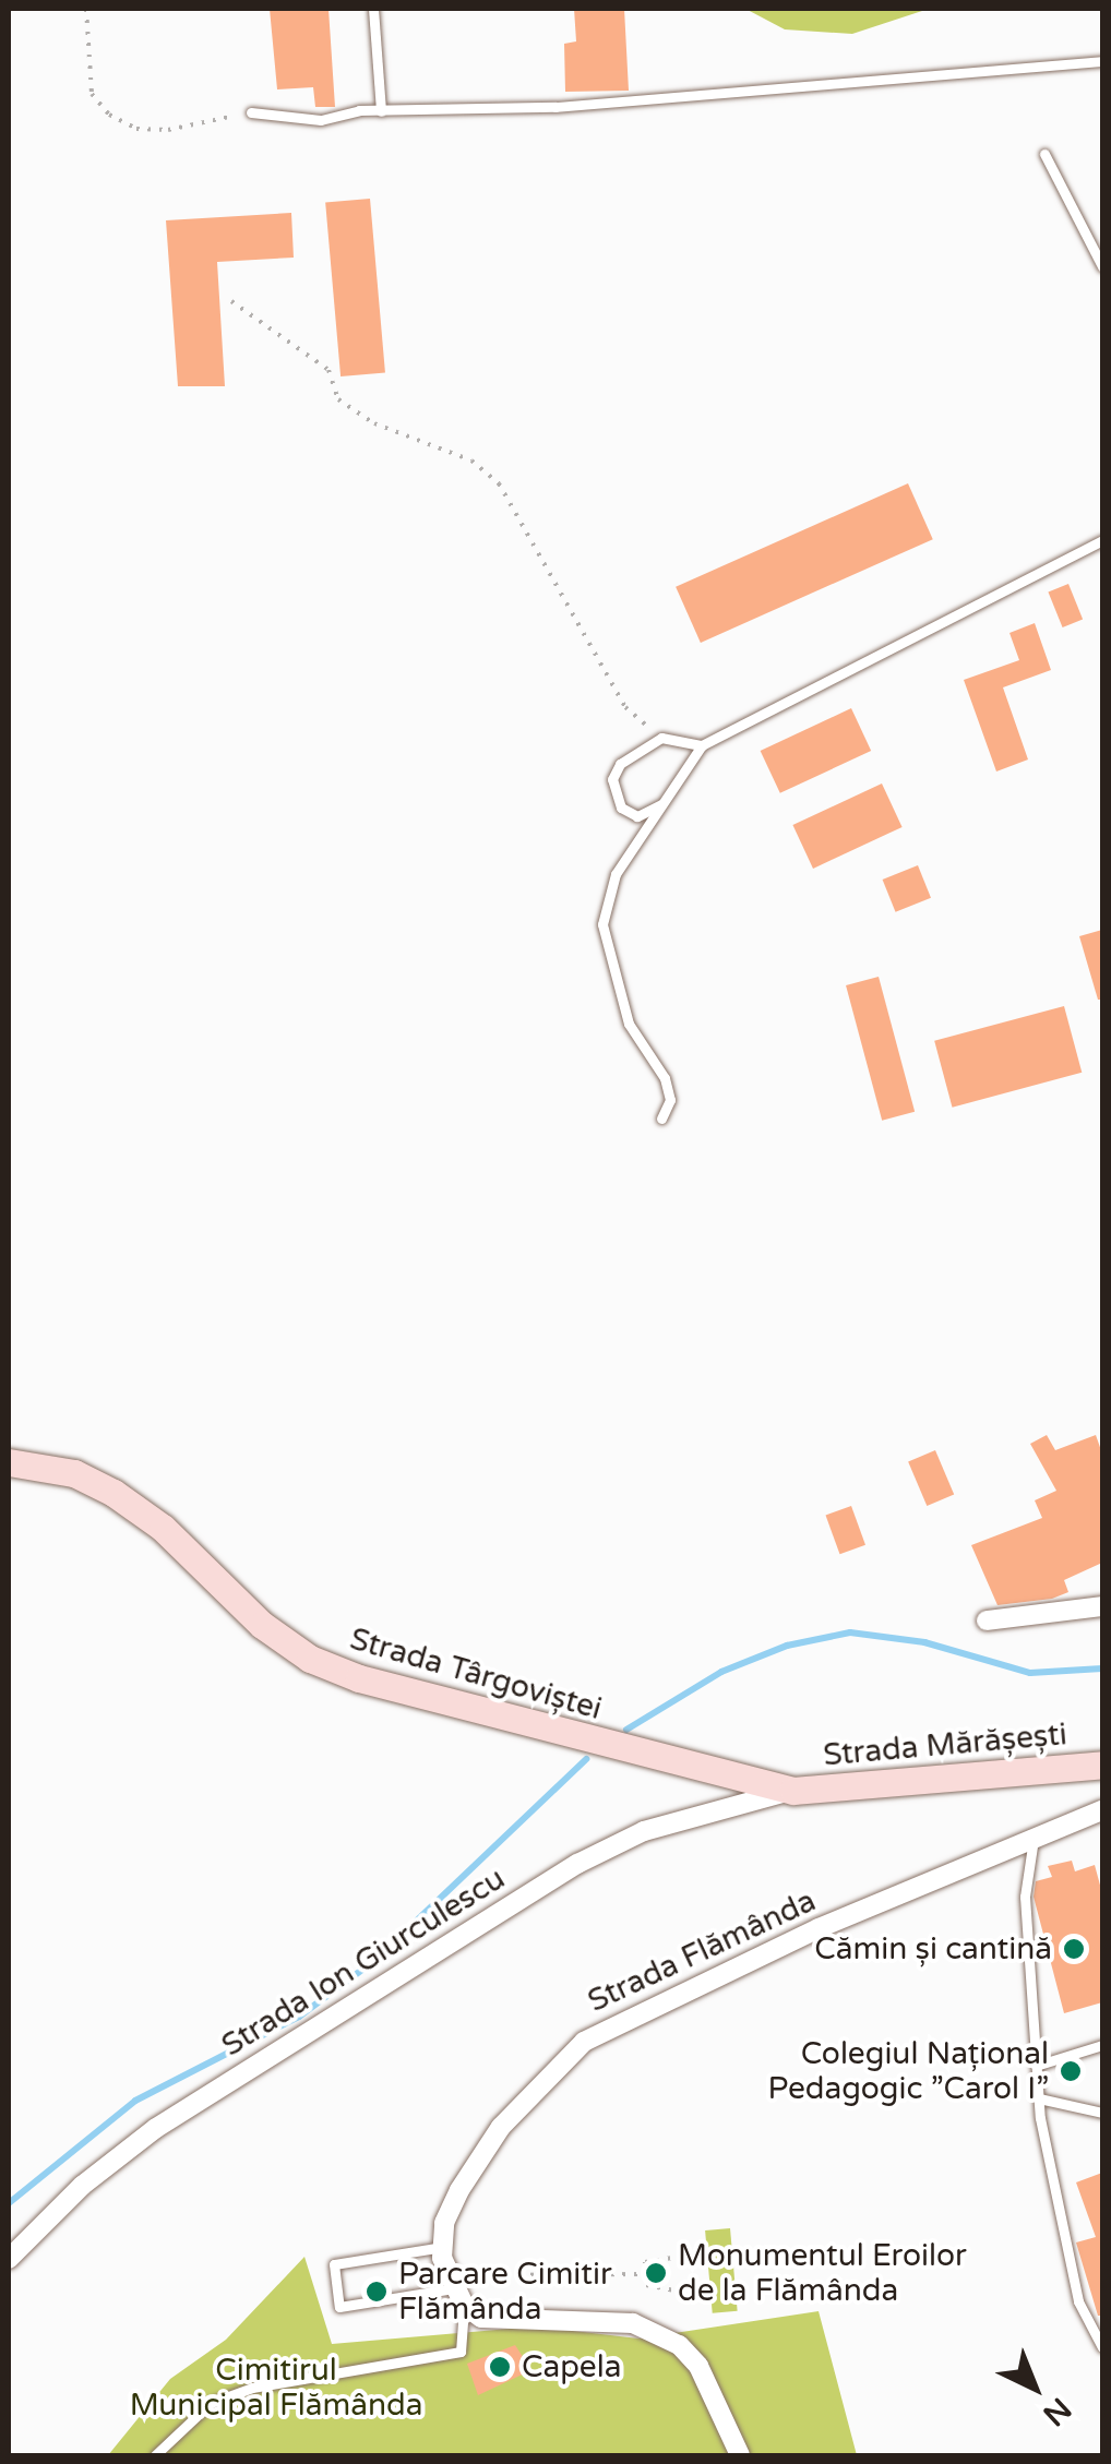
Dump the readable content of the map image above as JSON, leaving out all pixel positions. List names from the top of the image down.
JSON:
{
  "streets": {
    "main road": ["Strada Târgoviștei", "Strada Mărășești"],
    "street": ["Strada Flămânda", "Strada Ion Giurculescu"]
  },
  "crossings": [
    ["Strada Târgoviștei", "Strada Mărășești"],
    ["Strada Târgoviștei", "Strada Ion Giurculescu"],
    ["Strada Mărășești", "Strada Ion Giurculescu"]
  ],
  "parks": ["Cimitirul Municipal Flămânda"],
  "places": [
    "Cămin și cantină",
    "Colegiul Național Pedagogic ”Carol I”",
    "Monumentul Eroilor de la Flămânda",
    "Parcare Cimitir Flămânda",
    "Capela"
  ],
  "north": "bottom right"
}
